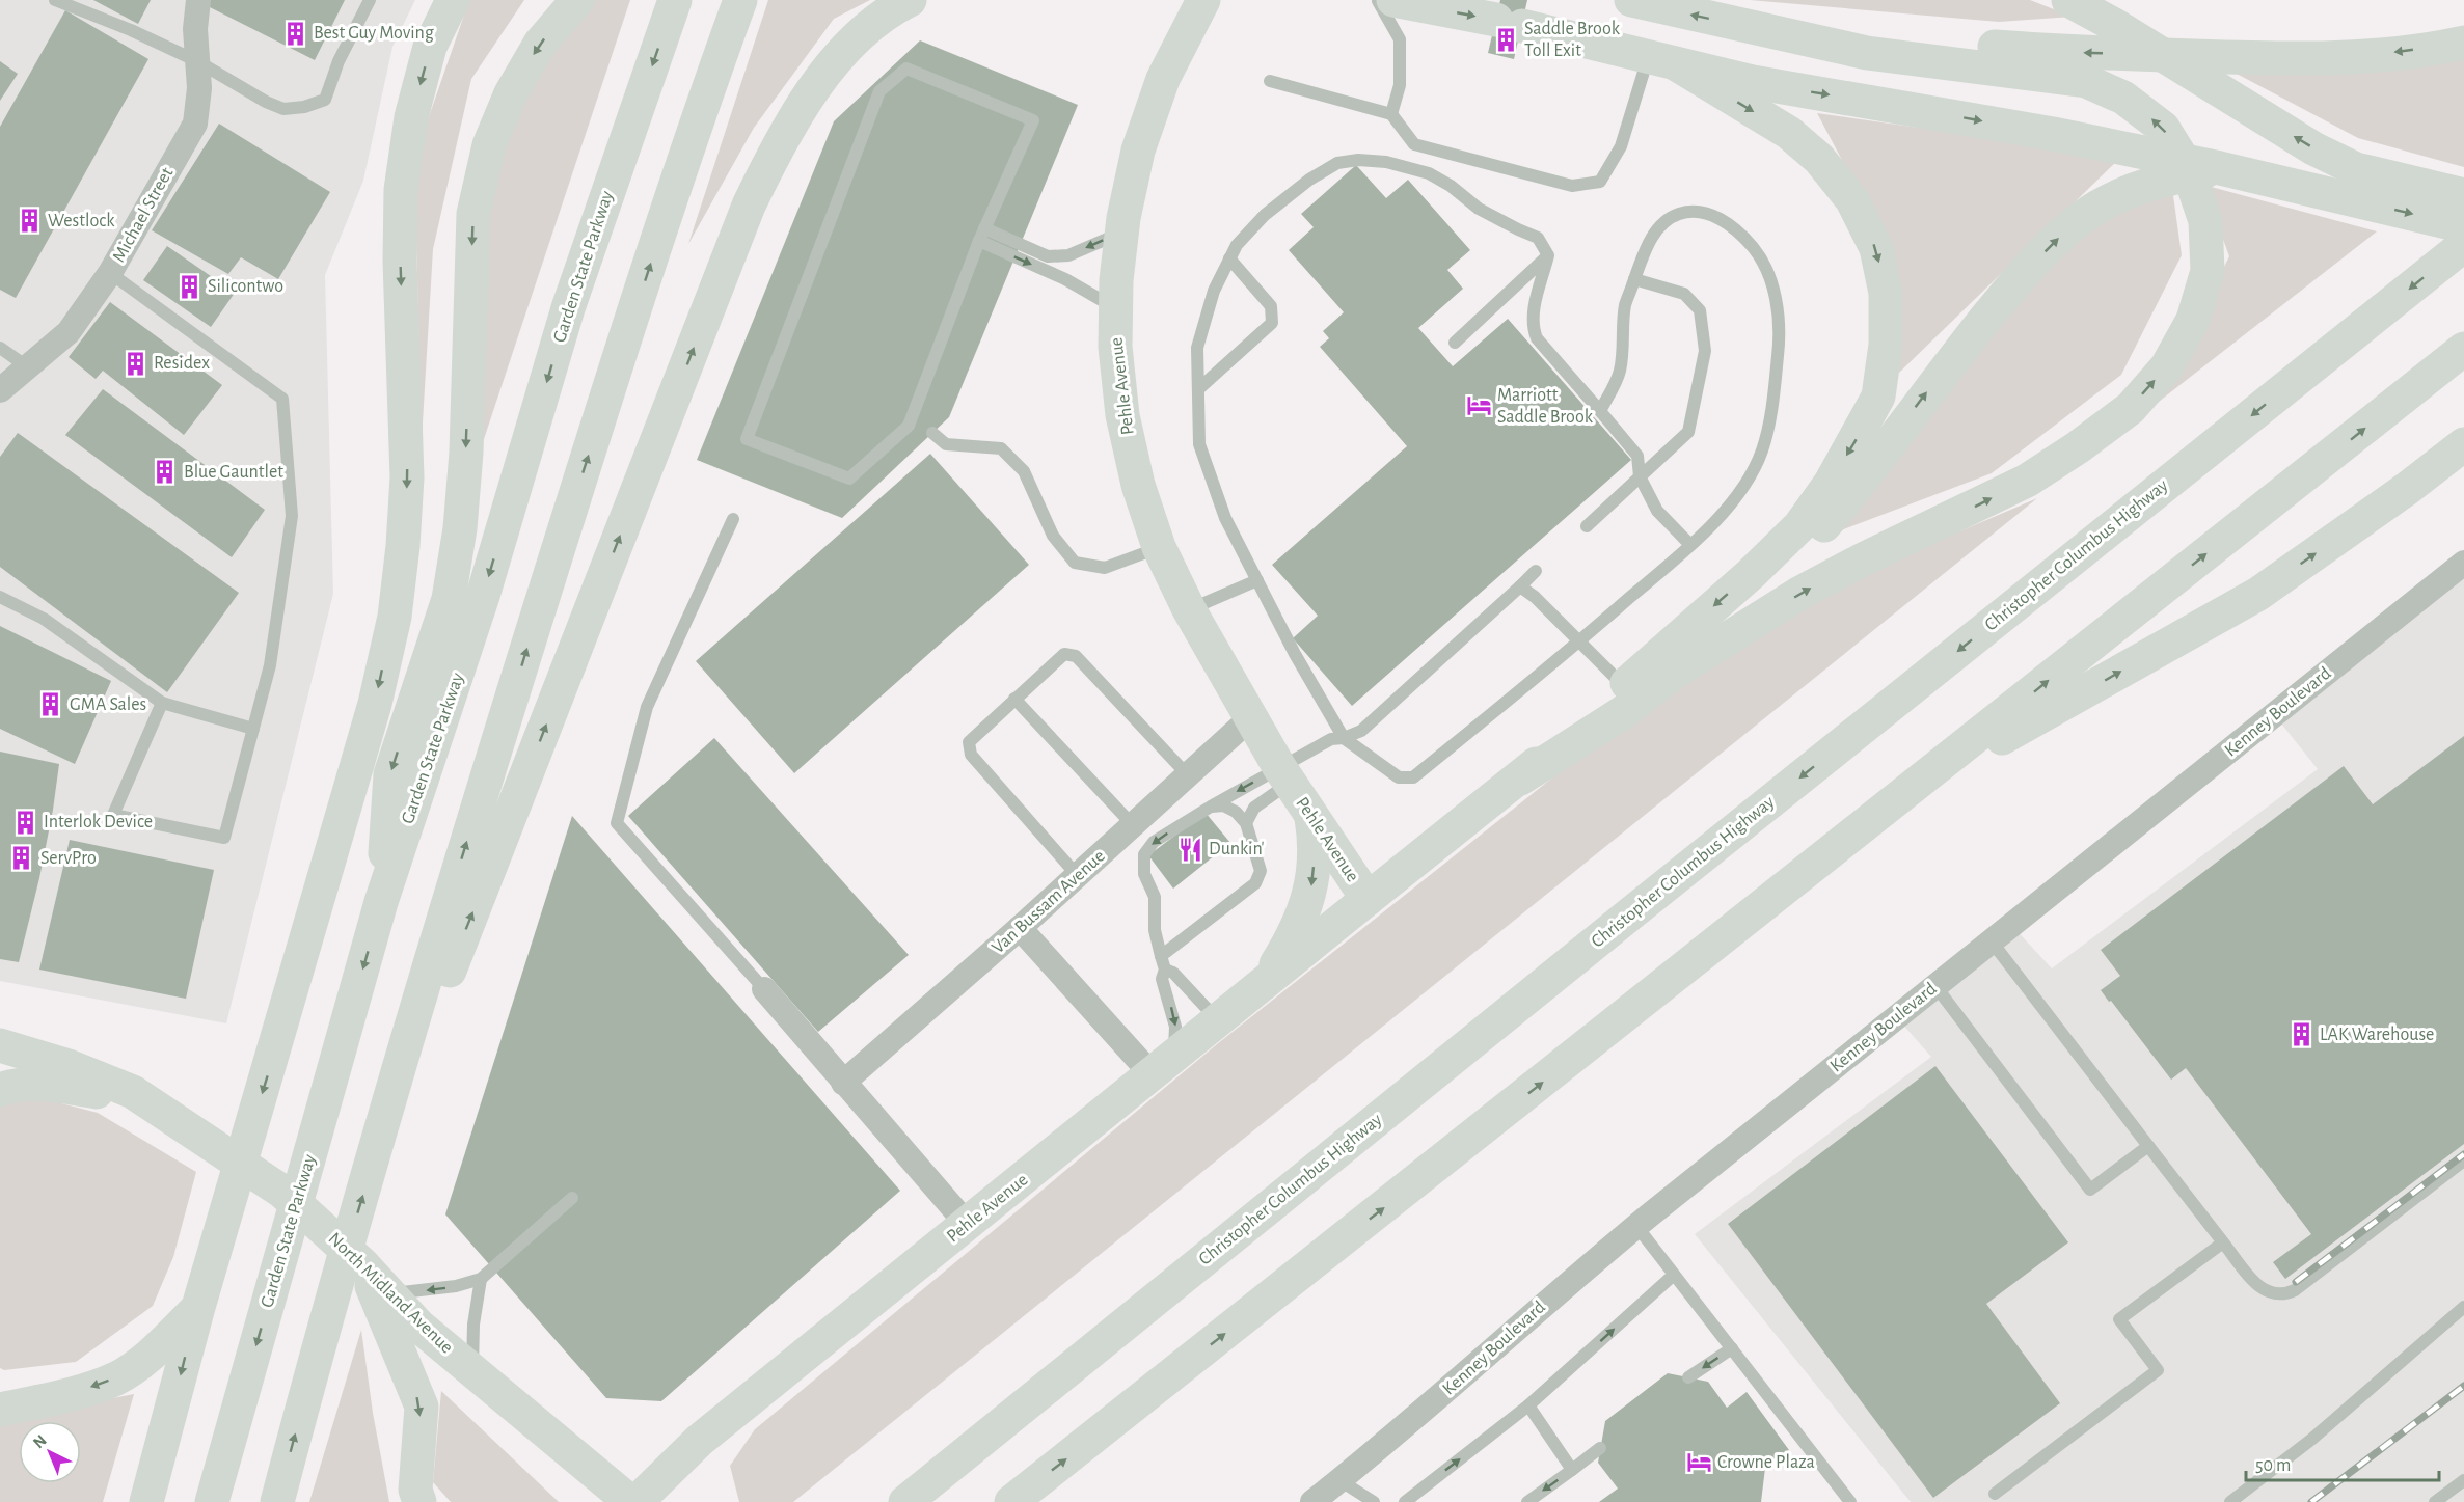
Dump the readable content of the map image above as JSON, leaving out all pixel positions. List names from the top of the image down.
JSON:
{
  "streets": {
    "main road": [
      "Garden State Parkway",
      "Pehle Avenue",
      "Christopher Columbus Highway",
      "North Midland Avenue"
    ],
    "street": ["Michael Street", "Kenney Boulevard", "Van Bussam Avenue"]
  },
  "crossings": [
    ["Pehle Avenue", "Van Bussam Avenue"]
  ],
  "places": {
    "building": [
      "Best Guy Moving",
      "Saddle Brook Toll Exit",
      "Westlock",
      "Silicontwo",
      "Residex",
      "Blue Gauntlet",
      "GMA Sales",
      "Interlok Device",
      "ServPro",
      "LAK Warehouse"
    ],
    "hotel": ["Marriott Saddle Brook", "Crowne Plaza"],
    "restaurant": ["Dunkin'"]
  },
  "scale_bar": "50 m",
  "north": "top left"
}
